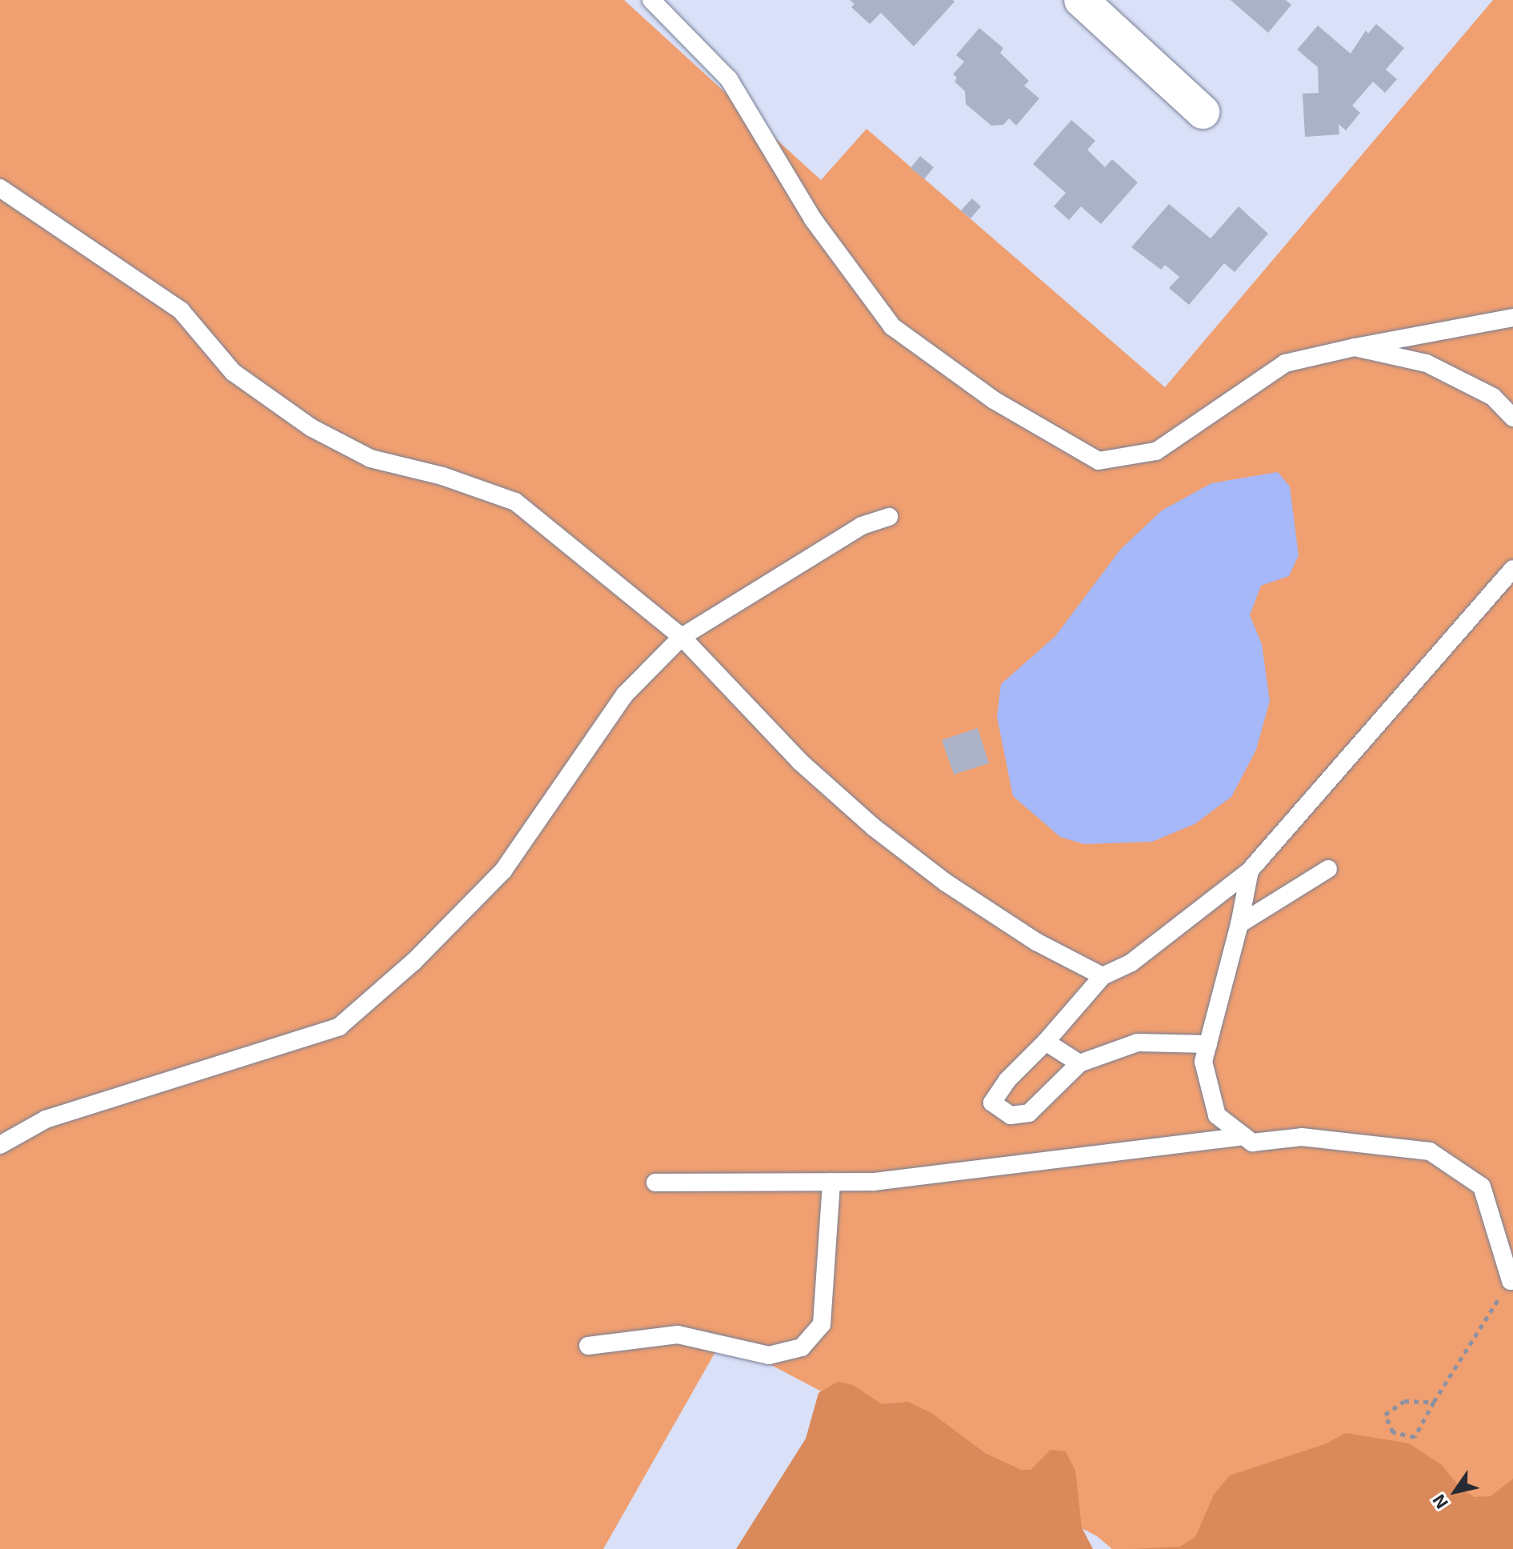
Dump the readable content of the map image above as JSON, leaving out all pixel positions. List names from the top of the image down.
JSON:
{
  "north": "bottom left"
}
